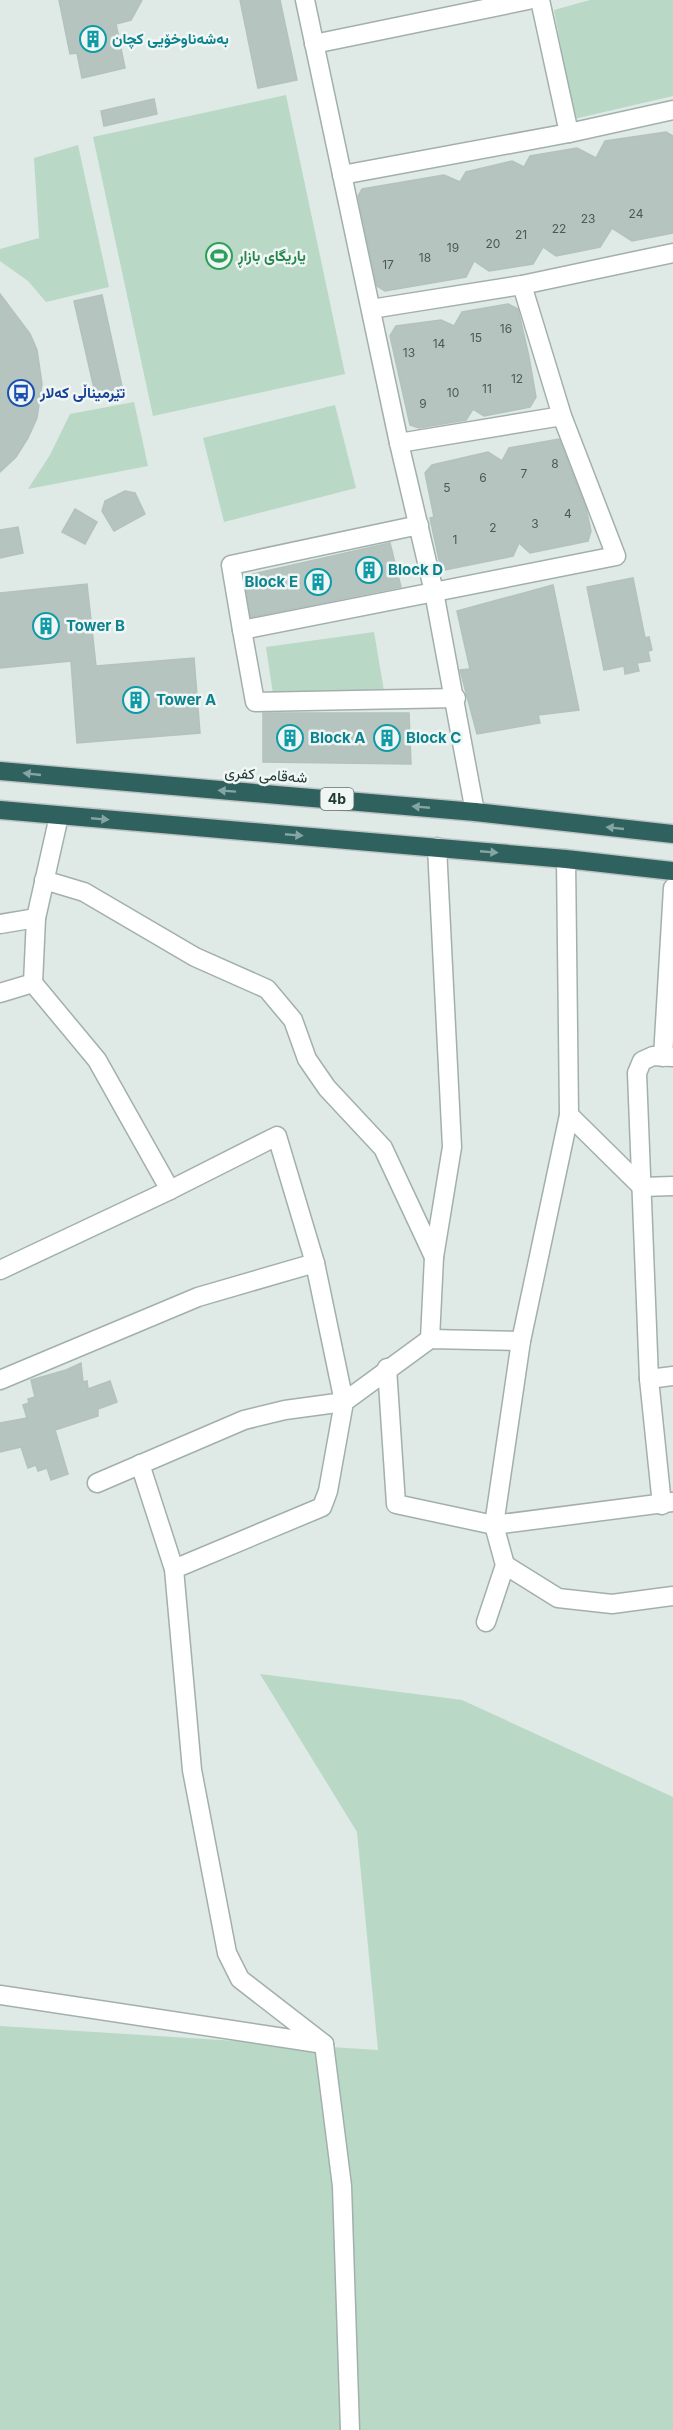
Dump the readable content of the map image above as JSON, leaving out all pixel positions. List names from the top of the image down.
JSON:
{
  "streets": {
    "highway": ["شەقامی کفری", "4b"]
  },
  "places": {
    "building": [
      "بەشەناوخۆیی کچان",
      "Block D",
      "Block E",
      "Tower B",
      "Tower A",
      "Block A",
      "Block C"
    ],
    "sports": ["یاریگای بازاڕ"],
    "bus stop": ["تێرمیناڵی کەلار"]
  },
  "house_numbers": [
    "24",
    "23",
    "22",
    "21",
    "20",
    "19",
    "18",
    "17",
    "16",
    "15",
    "14",
    "13",
    "12",
    "11",
    "10",
    "9",
    "8",
    "7",
    "6",
    "5",
    "4",
    "3",
    "2",
    "1"
  ]
}
